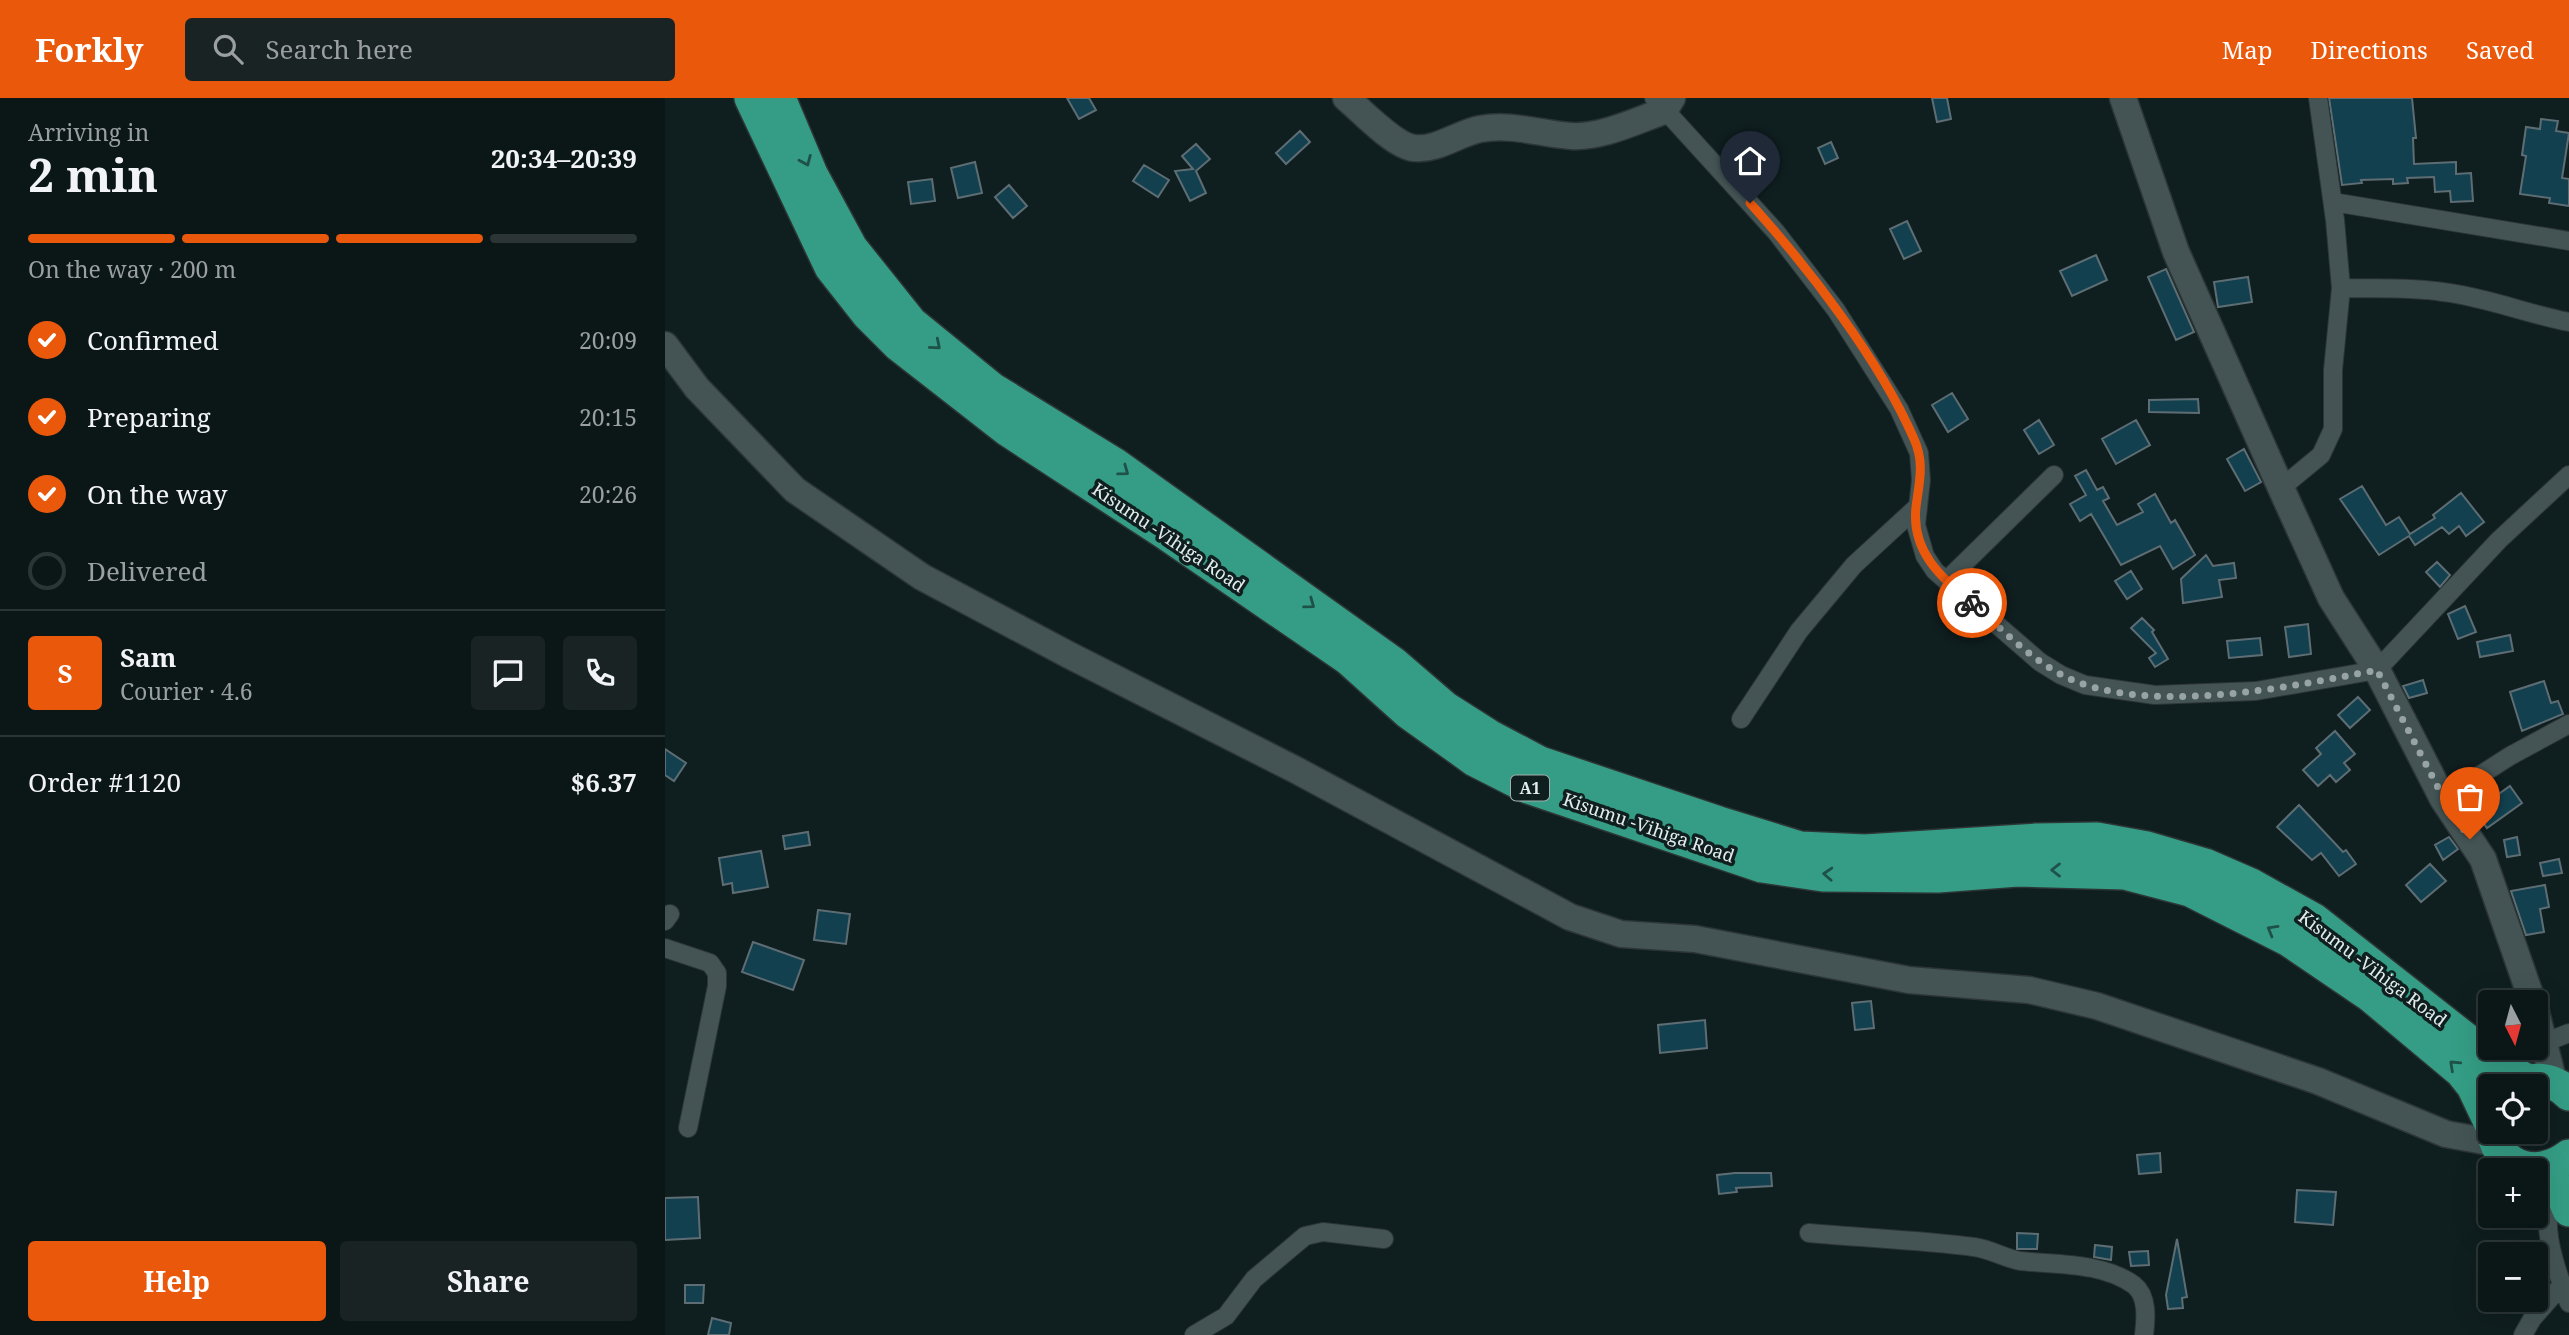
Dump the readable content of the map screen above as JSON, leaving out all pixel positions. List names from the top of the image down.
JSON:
{
  "streets": {
    "highway": ["Kisumu -Vihiga Road", "A1"]
  },
  "north": "bottom",
  "page": {
    "header": "Forkly",
    "search": "Search here",
    "nav": ["Map", "Directions", "Saved"],
    "heading": ["2 min", "Arriving in", "20:34–20:39"],
    "panel": [
      "Sam",
      "Courier · 4.6",
      "Order #1120",
      "$6.37"
    ],
    "bar": "On the way · 200 m",
    "list": [
      ["Confirmed", "20:09"],
      ["Preparing", "20:15"],
      ["On the way", "20:26"],
      "Delivered"
    ],
    "round": "S",
    "map_buttons": ["+", "−"],
    "buttons": ["Help", "Share"]
  }
}
